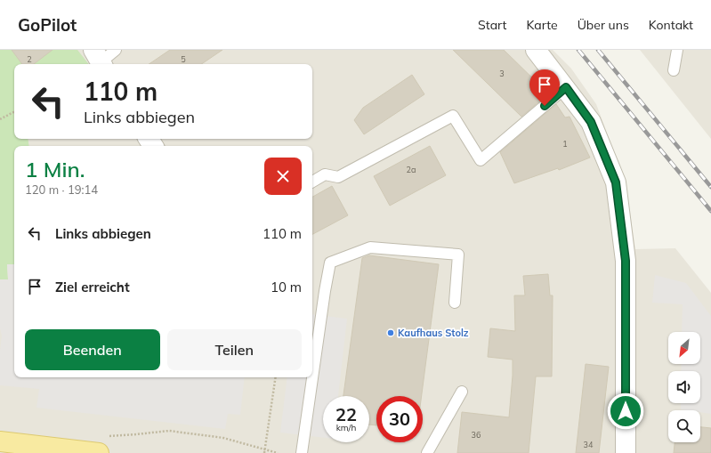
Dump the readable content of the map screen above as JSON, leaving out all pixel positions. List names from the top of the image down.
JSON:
{
  "places": ["Kaufhaus Stolz"],
  "house_numbers": [
    "2",
    "5",
    "3",
    "1",
    "2a",
    "36",
    "34"
  ],
  "north": "bottom left",
  "page": {
    "header": "GoPilot",
    "nav": [
      "Start",
      "Karte",
      "Über uns",
      "Kontakt"
    ],
    "turn": ["110 m", "Links abbiegen"],
    "heading": ["1 Min.", "120 m · 19:14"],
    "list": [
      {
        "name": "Links abbiegen",
        "value": "110 m"
      },
      {
        "name": "Ziel erreicht",
        "value": "10 m"
      }
    ],
    "buttons": ["Beenden", "Teilen"],
    "speed": "22 km/h",
    "limit": "30"
  }
}
